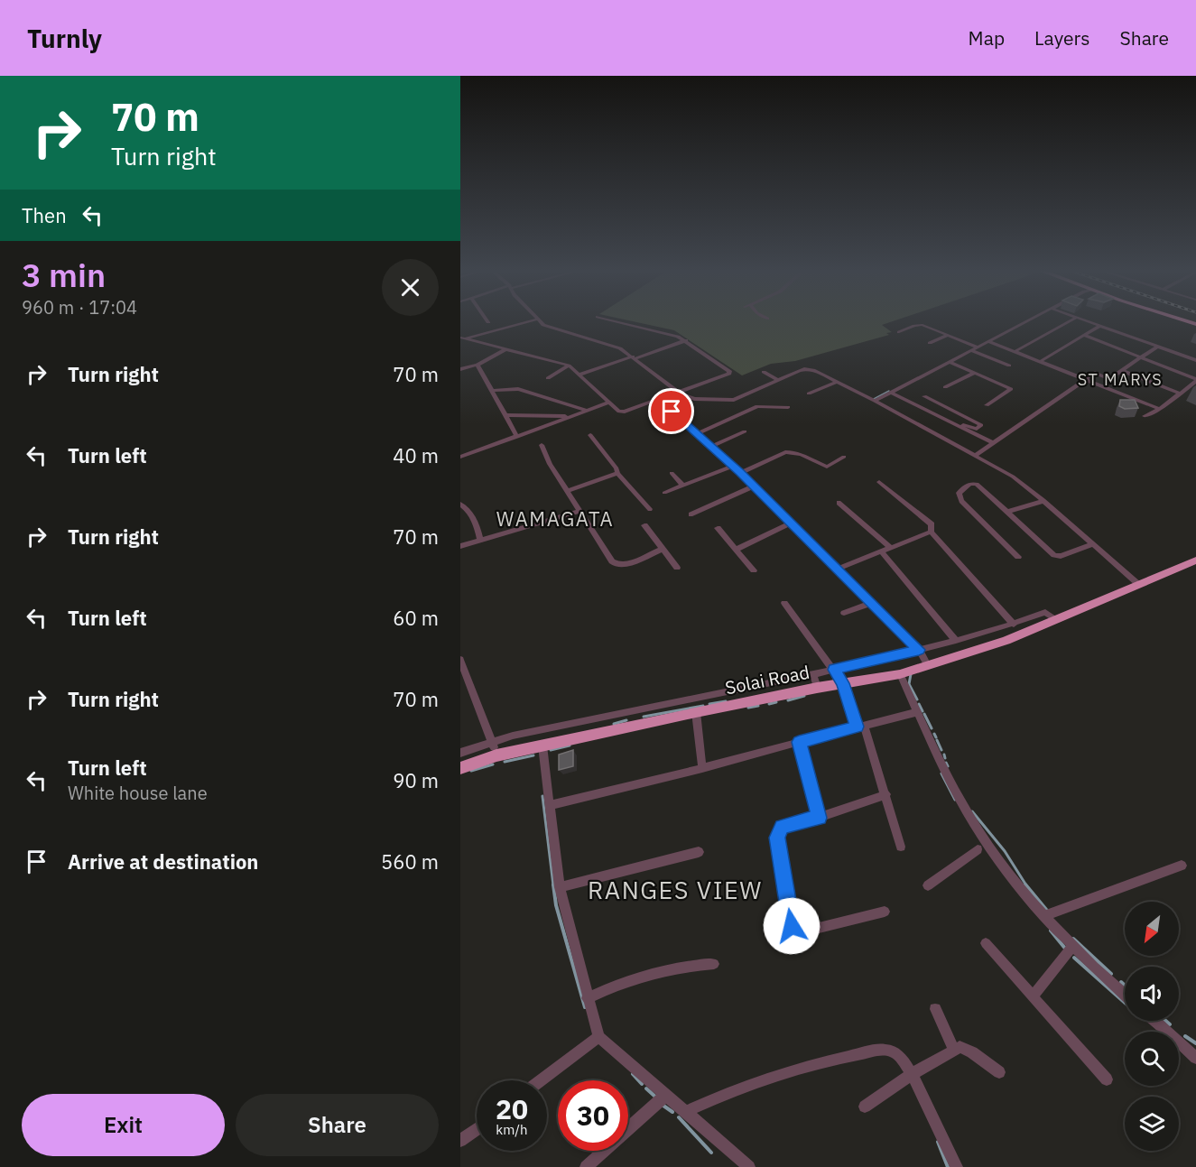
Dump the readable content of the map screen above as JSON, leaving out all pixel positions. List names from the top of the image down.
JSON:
{
  "streets": {
    "highway": ["Solai Road"]
  },
  "districts": ["ST MARYS", "WAMAGATA", "RANGES VIEW"],
  "north": "bottom left",
  "page": {
    "header": "Turnly",
    "nav": ["Map", "Layers", "Share"],
    "turn": ["70 m", "Turn right"],
    "then": "Then",
    "heading": ["3 min", "960 m · 17:04"],
    "list": [
      {
        "name": "Turn right",
        "value": "70 m"
      },
      {
        "name": "Turn left",
        "value": "40 m"
      },
      {
        "name": "Turn right",
        "value": "70 m"
      },
      {
        "name": "Turn left",
        "value": "60 m"
      },
      {
        "name": "Turn right",
        "value": "70 m"
      },
      {
        "name": "Turn left",
        "note": "White house lane",
        "value": "90 m"
      },
      {
        "name": "Arrive at destination",
        "value": "560 m"
      }
    ],
    "speed": "20 km/h",
    "limit": "30",
    "buttons": ["Exit", "Share"]
  }
}
